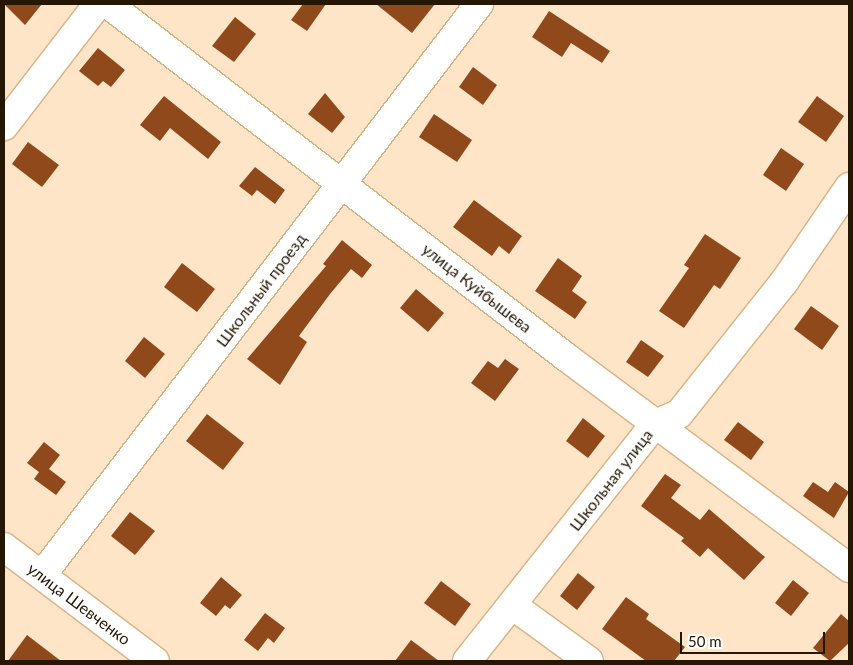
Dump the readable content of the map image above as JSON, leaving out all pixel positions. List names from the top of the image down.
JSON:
{
  "streets": {
    "street": [
      "улица Куйбышева",
      "Школьный проезд",
      "Школьная улица",
      "улица Шевченко"
    ]
  },
  "crossings": [
    ["улица Куйбышева", "Школьный проезд"],
    ["улица Куйбышева", "Школьная улица"],
    ["Школьный проезд", "улица Шевченко"]
  ],
  "scale_bar": "50 m"
}
